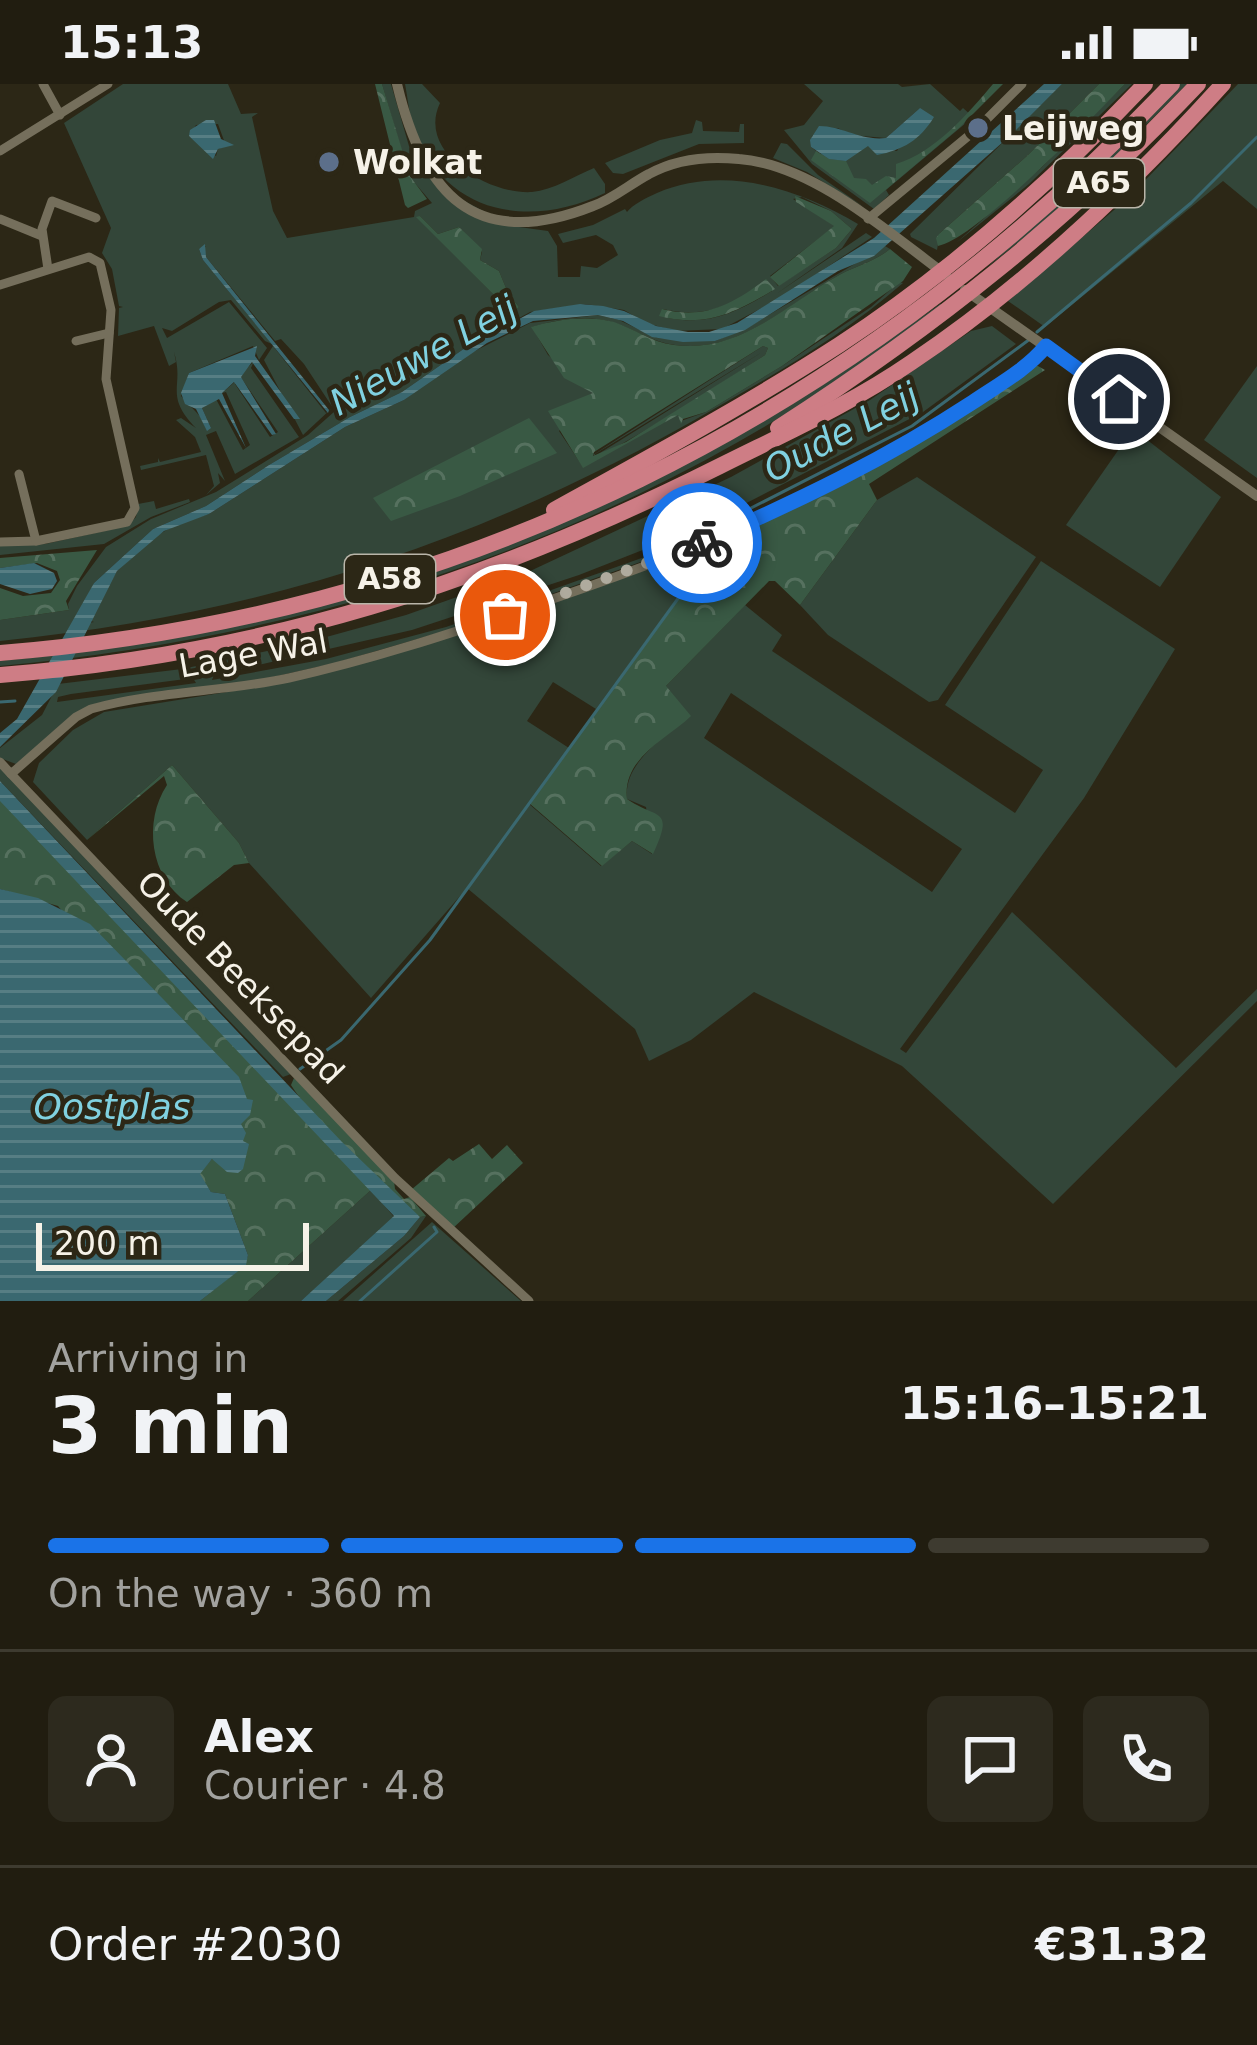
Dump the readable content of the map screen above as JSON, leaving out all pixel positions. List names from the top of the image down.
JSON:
{
  "streets": {
    "highway": ["A65", "A58"],
    "street": ["Lage Wal", "Oude Beeksepad"]
  },
  "crossings": [
    ["A65", "A58"],
    ["Lage Wal", "Oude Beeksepad"]
  ],
  "water": ["Nieuwe Leij", "Oude Leij", "Oostplas"],
  "places": ["Leijweg", "Wolkat"],
  "scale_bar": "200 m",
  "page": {
    "status": "15:13",
    "scale": "200 m",
    "heading": ["3 min", "Arriving in", "15:16–15:21"],
    "panel": [
      "Alex",
      "Courier · 4.8",
      "Order #2030",
      "€31.32"
    ],
    "bar": "On the way · 360 m"
  }
}
